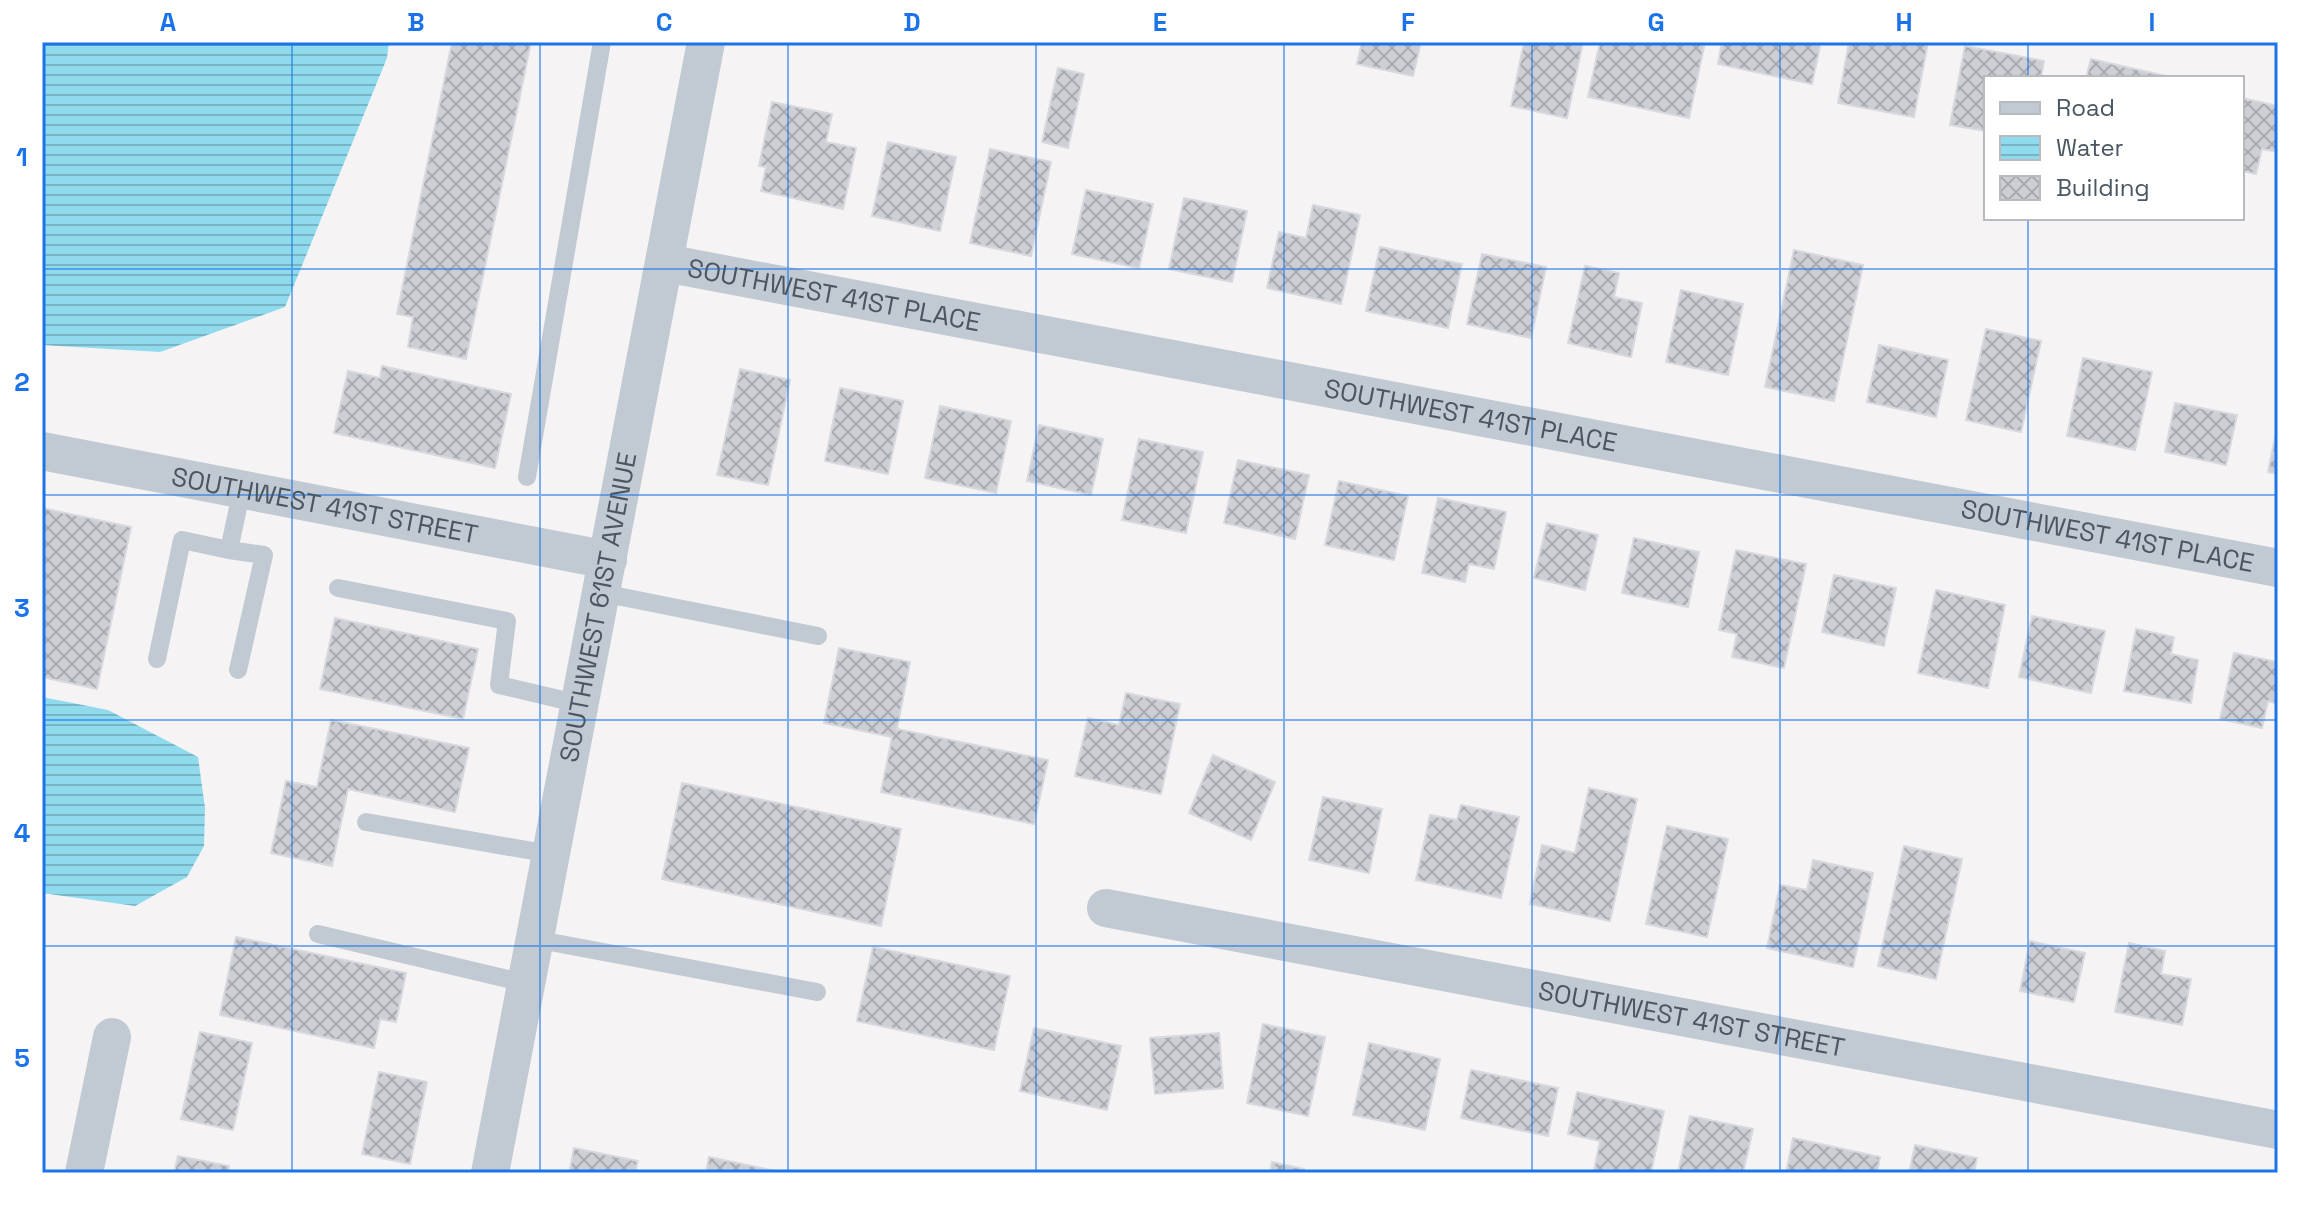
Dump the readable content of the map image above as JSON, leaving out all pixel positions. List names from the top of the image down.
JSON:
{
  "streets": {
    "street": ["SOUTHWEST 41ST PLACE", "SOUTHWEST 41ST STREET", "SOUTHWEST 61ST AVENUE"]
  },
  "crossings": [
    ["SOUTHWEST 41ST PLACE", "SOUTHWEST 61ST AVENUE"],
    ["SOUTHWEST 41ST STREET", "SOUTHWEST 61ST AVENUE"]
  ],
  "legend": ["Road", "Water", "Building"],
  "grid": {
    "columns": [
      "A",
      "B",
      "C",
      "D",
      "E",
      "F",
      "G",
      "H",
      "I"
    ],
    "rows": [
      "1",
      "2",
      "3",
      "4",
      "5"
    ]
  }
}
